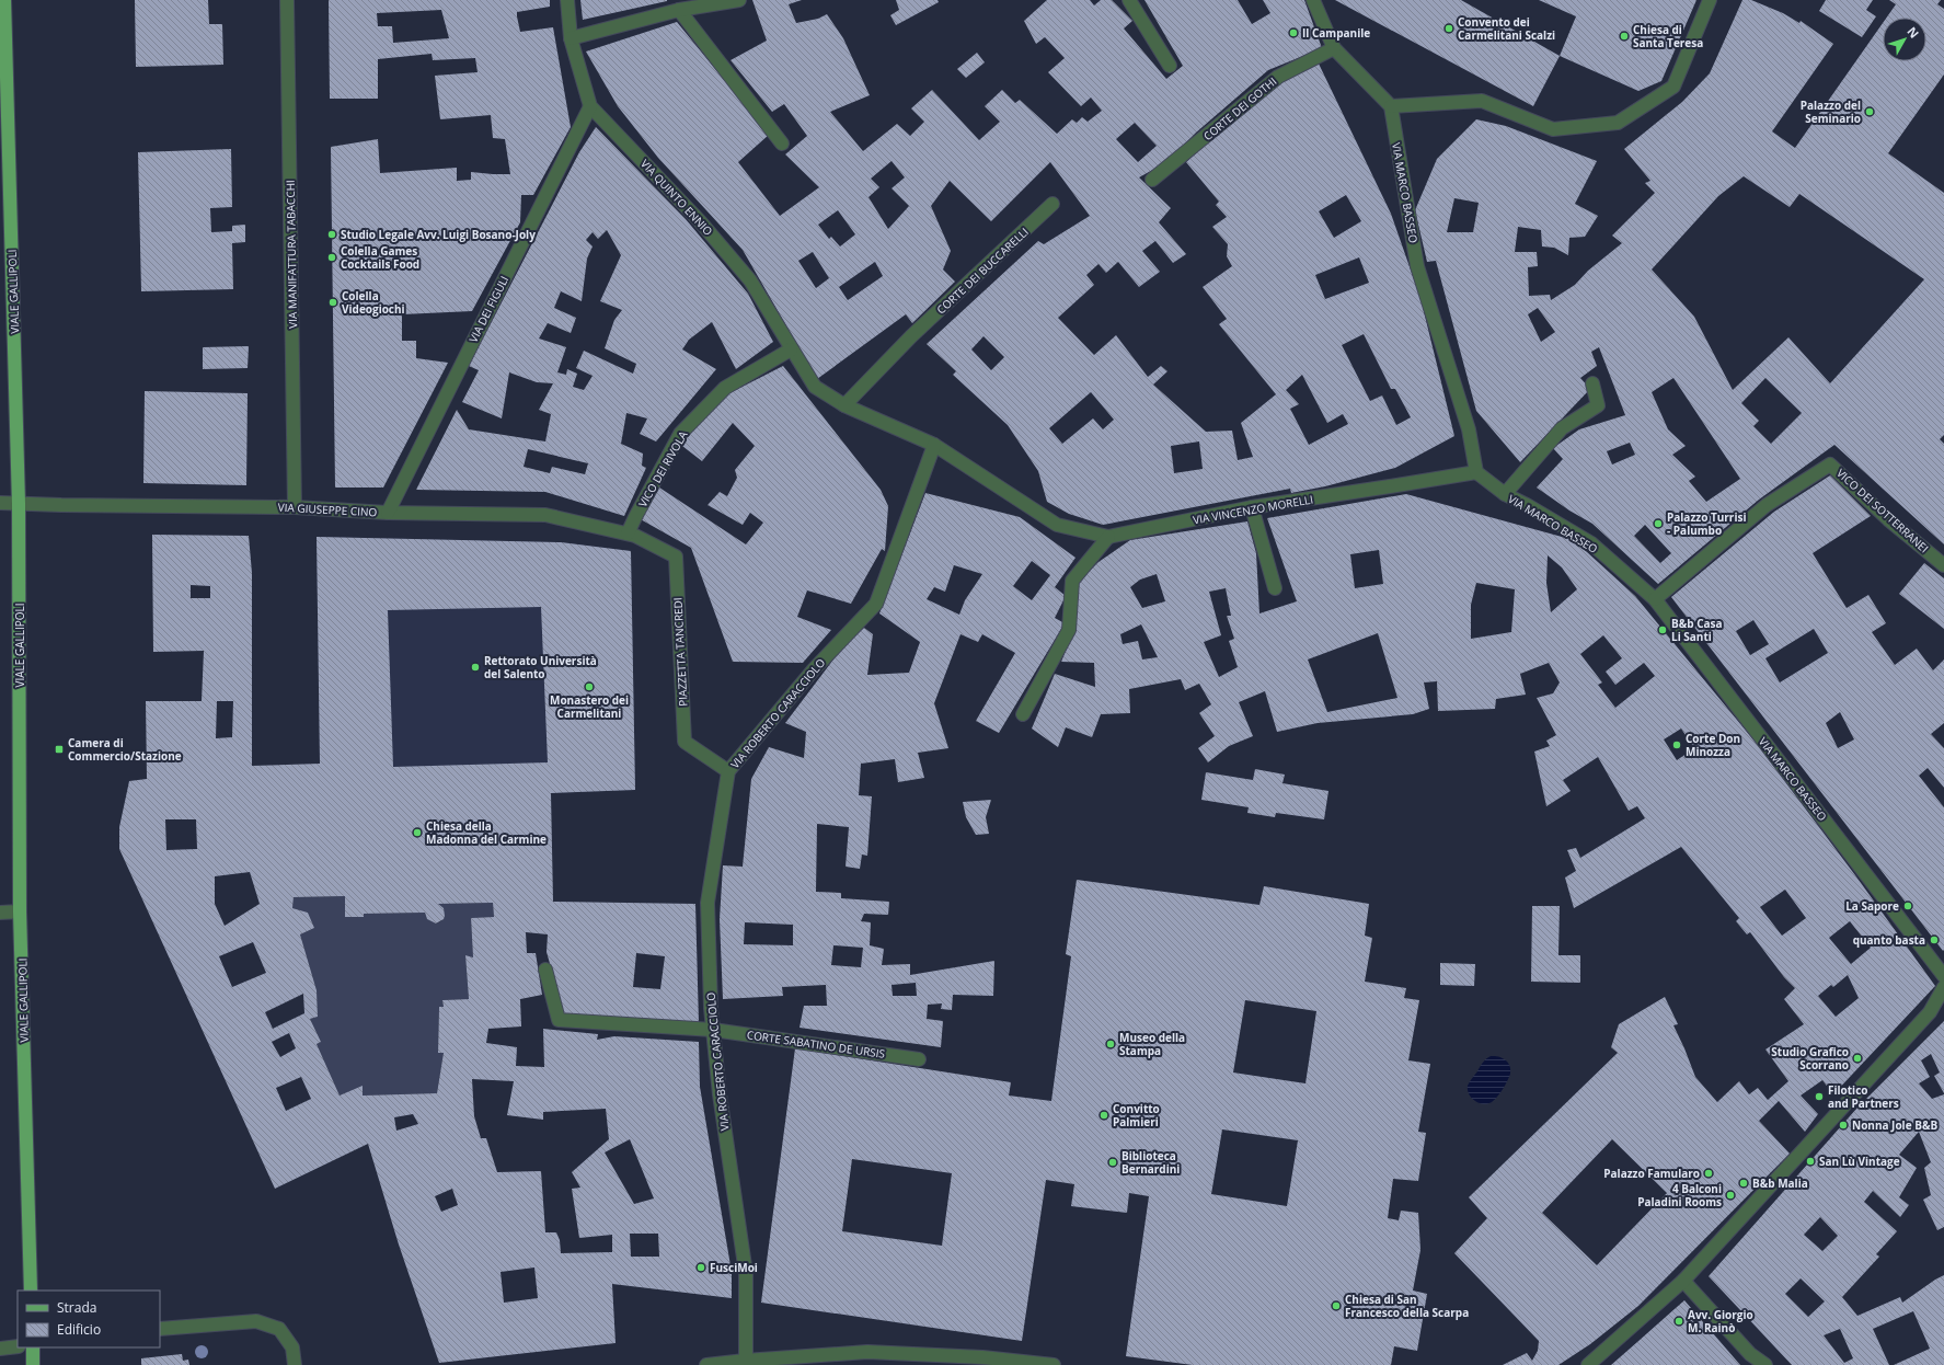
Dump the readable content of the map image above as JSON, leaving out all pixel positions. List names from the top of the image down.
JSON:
{
  "streets": {
    "main road": ["VIALE GALLIPOLI"],
    "street": [
      "CORTE DEI GOTHI",
      "VIA MARCO BASSEO",
      "VIA QUINTO ENNIO",
      "VIA MANIFATTURA TABACCHI",
      "CORTE DEI BUCCARELLI",
      "VIA DEI FIGULI",
      "VICO DEI RIVOLA",
      "VIA GIUSEPPE CINO",
      "VIA VINCENZO MORELLI",
      "VICO DEI SOTTERRANEI",
      "PIAZZETTA TANCREDI",
      "VIA ROBERTO CARACCIOLO",
      "CORTE SABATINO DE URSIS"
    ]
  },
  "crossings": [
    ["VIA MARCO BASSEO", "VIA VINCENZO MORELLI"],
    ["VIA MARCO BASSEO", "VICO DEI SOTTERRANEI"],
    ["VIA QUINTO ENNIO", "VIA DEI FIGULI"],
    ["VIA QUINTO ENNIO", "VICO DEI RIVOLA"],
    ["VIA QUINTO ENNIO", "VIA VINCENZO MORELLI"],
    ["VIA MANIFATTURA TABACCHI", "VIA GIUSEPPE CINO"],
    ["CORTE DEI BUCCARELLI", "VIA VINCENZO MORELLI"],
    ["VIALE GALLIPOLI", "VIA GIUSEPPE CINO"],
    ["VIA DEI FIGULI", "VIA GIUSEPPE CINO"],
    ["VICO DEI RIVOLA", "VIA GIUSEPPE CINO"],
    ["VICO DEI RIVOLA", "PIAZZETTA TANCREDI"],
    ["VIA GIUSEPPE CINO", "PIAZZETTA TANCREDI"],
    ["VIA VINCENZO MORELLI", "VIA ROBERTO CARACCIOLO"],
    ["PIAZZETTA TANCREDI", "VIA ROBERTO CARACCIOLO"],
    ["VIA ROBERTO CARACCIOLO", "CORTE SABATINO DE URSIS"]
  ],
  "places": {
    "other": [
      "Convento dei Carmelitani Scalzi",
      "Il Campanile",
      "Chiesa di Santa Teresa",
      "Palazzo del Seminario",
      "Studio Legale Avv. Luigi Bosano-Joly",
      "Colella Games Cocktails Food",
      "Colella Videogiochi",
      "Palazzo Turrisi - Palumbo",
      "B&b Casa Li Santi",
      "Rettorato Università del Salento",
      "Monastero dei Carmelitani",
      "Corte Don Minozza",
      "Chiesa della Madonna del Carmine",
      "La Sapore",
      "quanto basta",
      "Museo della Stampa",
      "Studio Grafico Scorrano",
      "Filotico and Partners",
      "Convitto Palmieri",
      "Nonna Jole B&B",
      "San Lù Vintage",
      "Biblioteca Bernardini",
      "Palazzo Famularo",
      "B&b Malia",
      "4 Balconi Paladini Rooms",
      "FusciMoi",
      "Chiesa di San Francesco della Scarpa",
      "Avv. Giorgio M. Rainò"
    ],
    "transit": ["Camera di Commercio/Stazione"]
  },
  "legend": ["Strada", "Edificio"],
  "north": "top right"
}
